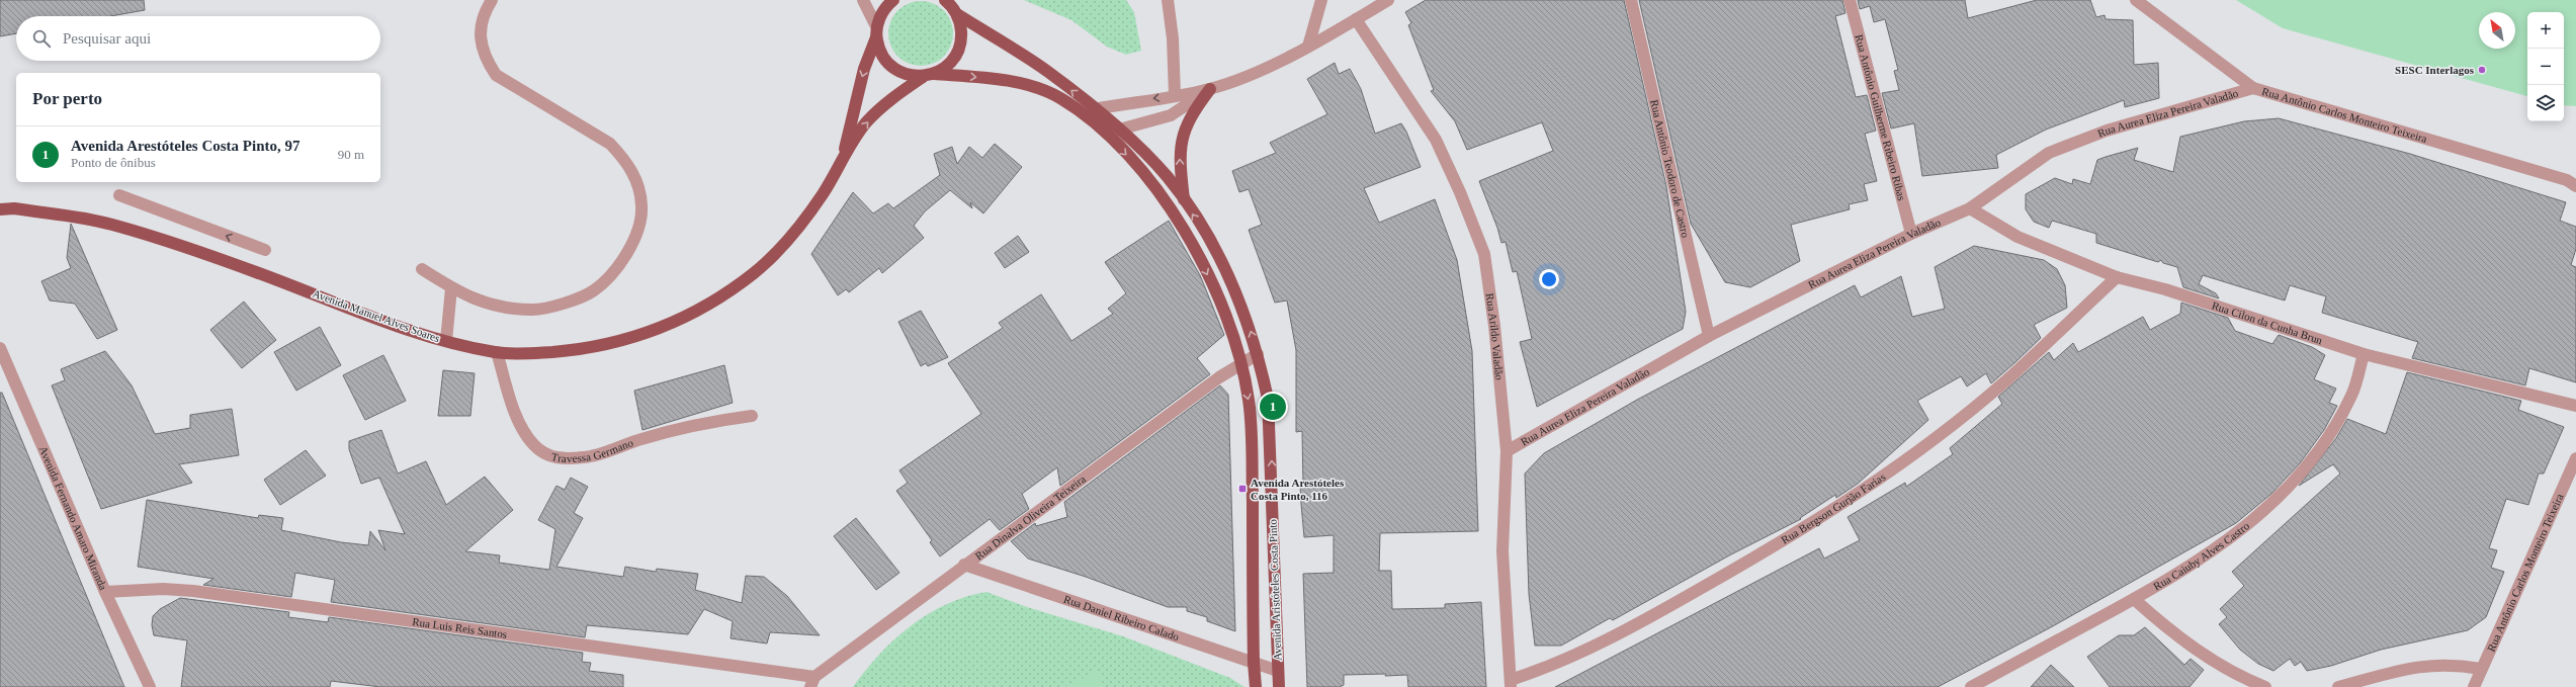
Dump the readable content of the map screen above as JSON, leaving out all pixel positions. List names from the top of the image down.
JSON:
{
  "streets": {
    "main road": ["Avenida Manuel Alves Soares", "Avenida Aristóteles Costa Pinto"],
    "street": [
      "Rua Aurea Eliza Pereira Valadão",
      "Rua Antônio Carlos Monteiro Teixeira",
      "Rua Antônio Guilherme Ribeiro Ribas",
      "Rua Antônio Teodoro de Castro",
      "Rua Cilon da Cunha Brun",
      "Rua Arildo Valadão",
      "Travessa Germano",
      "Rua Bergson Gurjão Farias",
      "Rua Dinalva Oliveira Teixeira",
      "Avenida Fernando Amaro Miranda",
      "Rua Caiuby Alves Castro",
      "Rua Daniel Ribeiro Calado",
      "Rua Luis Reis Santos"
    ]
  },
  "crossings": [
    ["Rua Aurea Eliza Pereira Valadão", "Rua Antônio Carlos Monteiro Teixeira"],
    ["Rua Aurea Eliza Pereira Valadão", "Rua Antônio Guilherme Ribeiro Ribas"],
    ["Rua Aurea Eliza Pereira Valadão", "Rua Antônio Teodoro de Castro"],
    ["Rua Aurea Eliza Pereira Valadão", "Rua Cilon da Cunha Brun"],
    ["Rua Aurea Eliza Pereira Valadão", "Rua Arildo Valadão"],
    ["Avenida Manuel Alves Soares", "Travessa Germano"],
    ["Avenida Manuel Alves Soares", "Avenida Aristóteles Costa Pinto"],
    ["Rua Cilon da Cunha Brun", "Rua Bergson Gurjão Farias"],
    ["Rua Cilon da Cunha Brun", "Rua Caiuby Alves Castro"],
    ["Rua Arildo Valadão", "Rua Bergson Gurjão Farias"],
    ["Rua Dinalva Oliveira Teixeira", "Avenida Aristóteles Costa Pinto"],
    ["Rua Dinalva Oliveira Teixeira", "Rua Daniel Ribeiro Calado"],
    ["Rua Dinalva Oliveira Teixeira", "Rua Luis Reis Santos"],
    ["Avenida Fernando Amaro Miranda", "Rua Luis Reis Santos"],
    ["Avenida Aristóteles Costa Pinto", "Rua Daniel Ribeiro Calado"]
  ],
  "places": {
    "other": ["SESC Interlagos"],
    "transit": ["Avenida Arestóteles Costa Pinto, 116"]
  },
  "north": "top left",
  "page": {
    "map_buttons": ["+", "−"],
    "search": "Pesquisar aqui",
    "heading": "Por perto",
    "list": [
      {
        "mark": "1",
        "name": "Avenida Arestóteles Costa Pinto, 97",
        "note": "Ponto de ônibus",
        "value": "90 m"
      }
    ],
    "pins": "1"
  }
}
